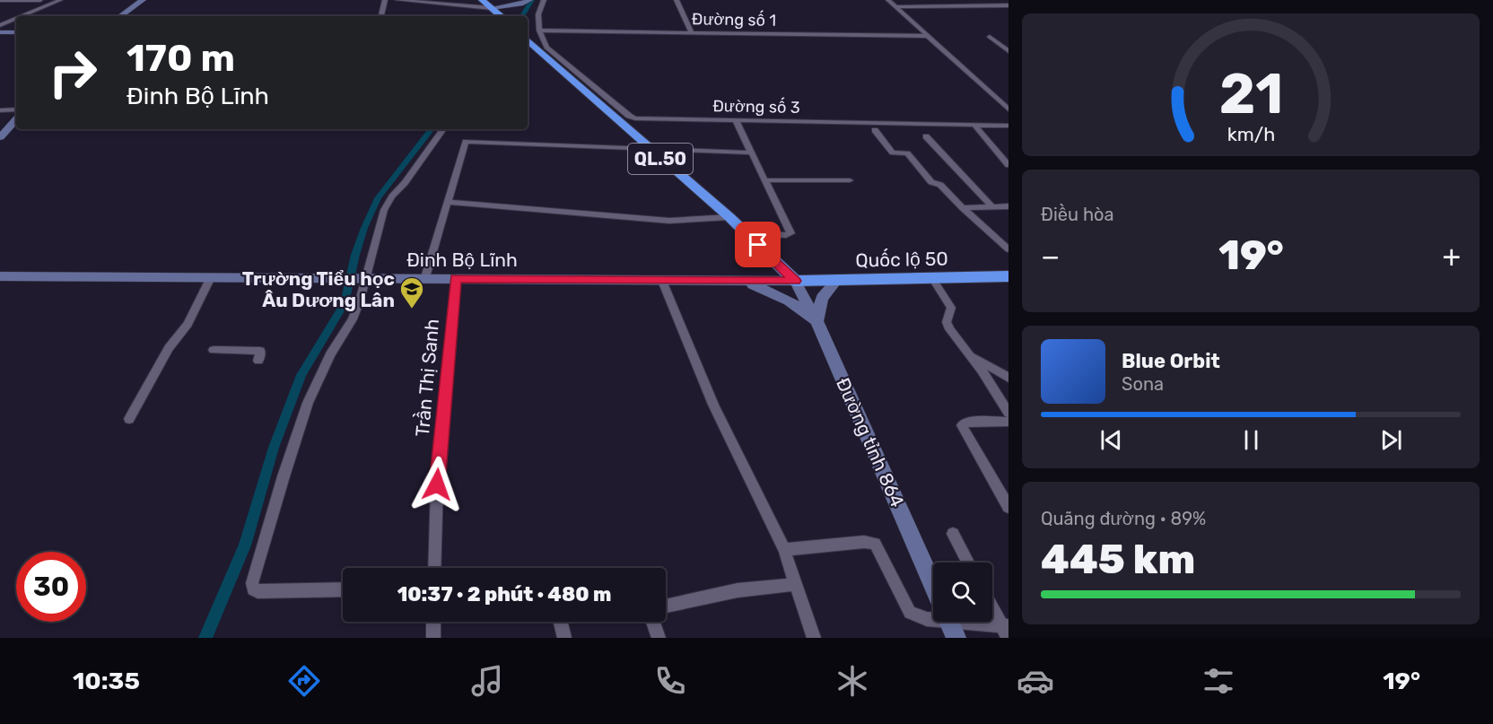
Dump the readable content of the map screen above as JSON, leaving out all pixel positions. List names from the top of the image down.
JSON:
{
  "streets": {
    "highway": ["QL.50", "Quốc lộ 50"],
    "main road": ["Đinh Bộ Lĩnh", "Đường tỉnh 864"],
    "street": ["Đường số 1", "Đường số 3", "Trần Thị Sanh"]
  },
  "crossings": [
    ["Đường số 3", "QL.50"],
    ["QL.50", "Đinh Bộ Lĩnh"],
    ["QL.50", "Quốc lộ 50"],
    ["QL.50", "Đường tỉnh 864"],
    ["Đinh Bộ Lĩnh", "Quốc lộ 50"],
    ["Đinh Bộ Lĩnh", "Trần Thị Sanh"],
    ["Đinh Bộ Lĩnh", "Đường tỉnh 864"],
    ["Quốc lộ 50", "Đường tỉnh 864"]
  ],
  "places": {
    "school or university": ["Trường Tiểu học Âu Dương Lân"]
  },
  "page": {
    "turn": ["170 m", "Đinh Bộ Lĩnh"],
    "tile": [
      "Điều hòa",
      ["Quãng đường · 89%", "445 km"]
    ],
    "heat": ["−", "19°", "+"],
    "song": ["Blue Orbit", "Sona"],
    "limit": "30",
    "trip": "10:37 · 2 phút · 480 m",
    "tabs": ["10:35", "19°"],
    "gauge": ["21", "km/h"]
  }
}
